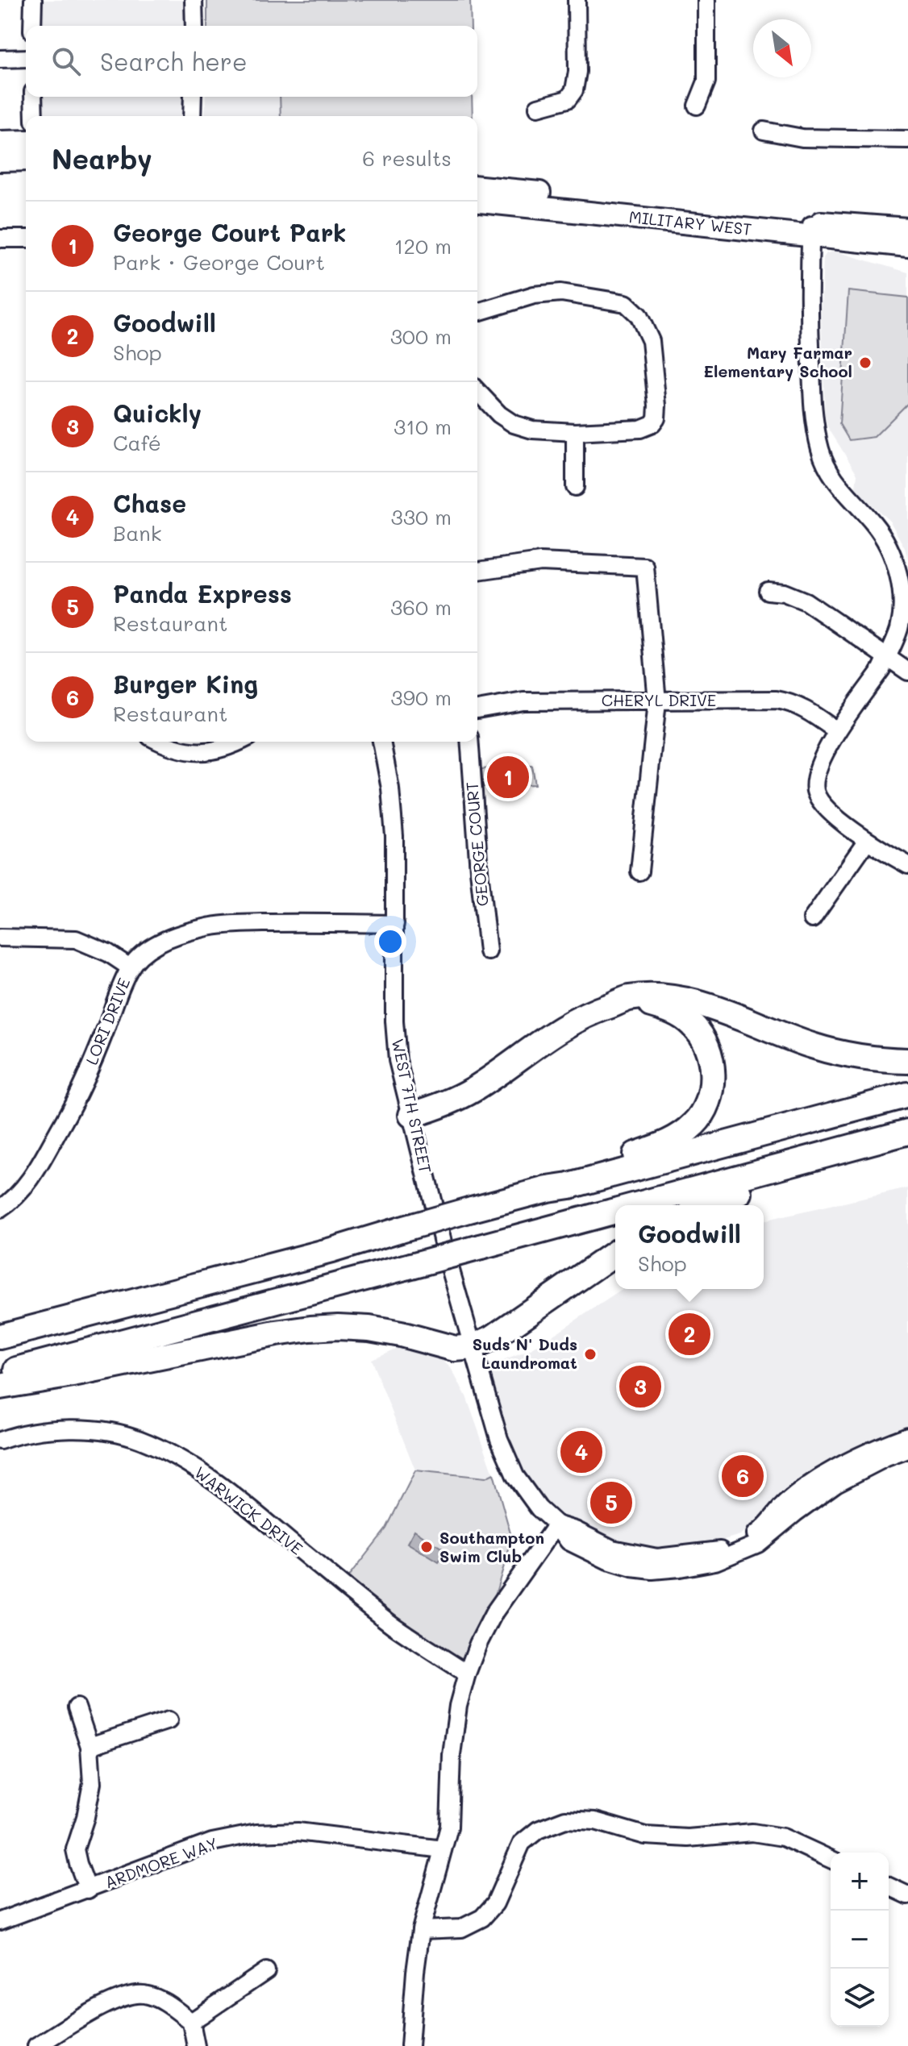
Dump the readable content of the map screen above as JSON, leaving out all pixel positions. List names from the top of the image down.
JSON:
{
  "streets": {
    "main road": ["MILITARY WEST"],
    "street": [
      "CHERYL DRIVE",
      "GEORGE COURT",
      "LORI DRIVE",
      "WEST 7TH STREET",
      "WARWICK DRIVE",
      "ARDMORE WAY"
    ]
  },
  "crossings": [
    ["LORI DRIVE", "WEST 7TH STREET"]
  ],
  "places": ["Mary Farmar Elementary School", "Suds N' Duds Laundromat", "Southampton Swim Club"],
  "north": "bottom right",
  "page": {
    "search": "Search here",
    "heading": ["Nearby", "6 results"],
    "list": [
      {
        "mark": "1",
        "name": "George Court Park",
        "note": "Park · George Court",
        "value": "120 m"
      },
      {
        "mark": "2",
        "name": "Goodwill",
        "note": "Shop",
        "value": "300 m"
      },
      {
        "mark": "3",
        "name": "Quickly",
        "note": "Café",
        "value": "310 m"
      },
      {
        "mark": "4",
        "name": "Chase",
        "note": "Bank",
        "value": "330 m"
      },
      {
        "mark": "5",
        "name": "Panda Express",
        "note": "Restaurant",
        "value": "360 m"
      },
      {
        "mark": "6",
        "name": "Burger King",
        "note": "Restaurant",
        "value": "390 m"
      }
    ],
    "pins": [
      "1",
      "2",
      "3",
      "4",
      "6",
      "5"
    ],
    "popup": ["Goodwill", "Shop"],
    "map_buttons": ["+", "−"]
  }
}
